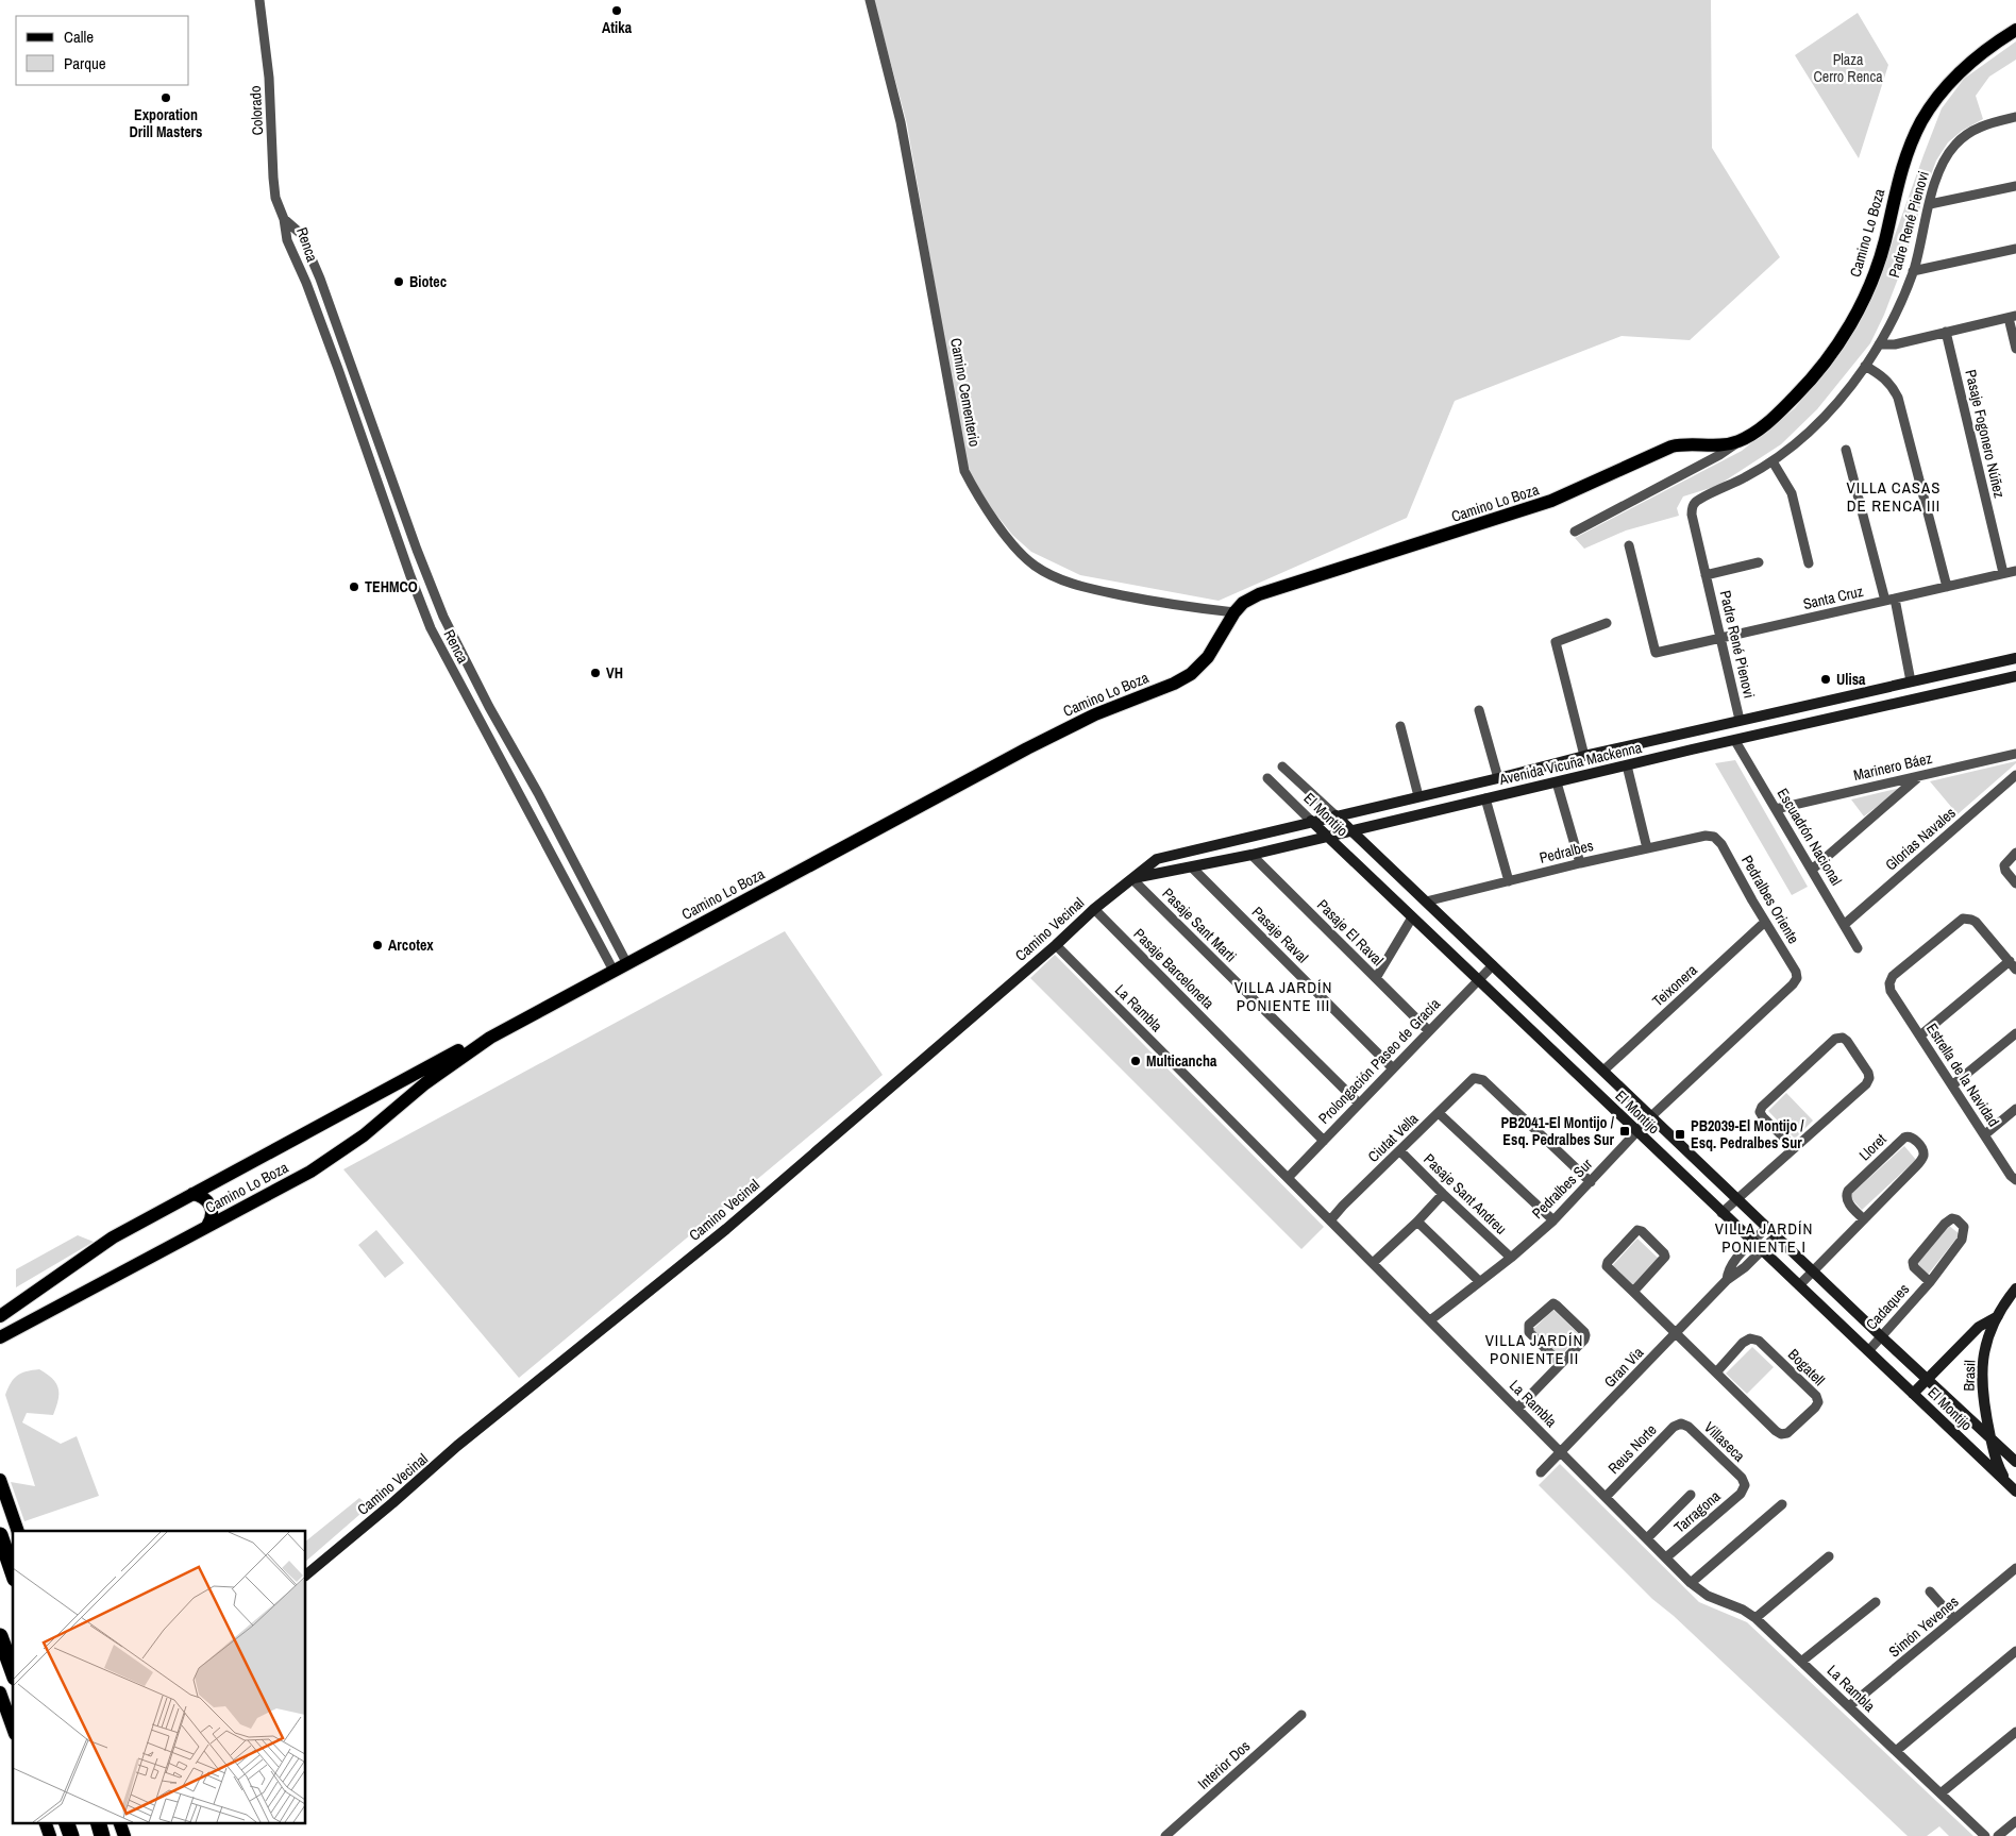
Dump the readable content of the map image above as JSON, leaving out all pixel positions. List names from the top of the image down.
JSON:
{
  "streets": {
    "main road": ["Camino Lo Boza"],
    "street": [
      "Colorado",
      "Padre René Pienovi",
      "Renca",
      "Camino Cementerio",
      "Pasaje Fogonero Núñez",
      "Santa Cruz",
      "Avenida Vicuña Mackenna",
      "Marinero Báez",
      "El Montijo",
      "Escuadrón Nacional",
      "Glorias Navales",
      "Pedralbes",
      "Pedralbes Oriente",
      "Pasaje Sant Marti",
      "Camino Vecinal",
      "Pasaje El Raval",
      "Pasaje Raval",
      "Pasaje Barceloneta",
      "Teixonera",
      "La Rambla",
      "Prolongación Paseo de Gracía",
      "Estrella de la Navidad",
      "Ciutat Vella",
      "Lloret",
      "Pedralbes Sur",
      "Pasaje Sant Andreu",
      "Cadaques",
      "Gran Via",
      "Bogatell",
      "Brasil",
      "Villaseca",
      "Reus Norte",
      "Tarragona",
      "Simón Yevenes",
      "Interior Dos"
    ]
  },
  "crossings": [
    ["Colorado", "Renca"],
    ["Padre René Pienovi", "Santa Cruz"],
    ["Padre René Pienovi", "Avenida Vicuña Mackenna"],
    ["Camino Lo Boza", "Renca"],
    ["Camino Lo Boza", "Camino Cementerio"],
    ["Pasaje Fogonero Núñez", "Santa Cruz"],
    ["Avenida Vicuña Mackenna", "El Montijo"],
    ["Avenida Vicuña Mackenna", "Escuadrón Nacional"],
    ["Avenida Vicuña Mackenna", "Pasaje Sant Marti"],
    ["Avenida Vicuña Mackenna", "Camino Vecinal"],
    ["Avenida Vicuña Mackenna", "Pasaje El Raval"],
    ["Avenida Vicuña Mackenna", "Pasaje Raval"],
    ["Marinero Báez", "Escuadrón Nacional"],
    ["El Montijo", "Pedralbes"],
    ["El Montijo", "Teixonera"],
    ["El Montijo", "Prolongación Paseo de Gracía"],
    ["El Montijo", "Lloret"],
    ["El Montijo", "Pedralbes Sur"],
    ["El Montijo", "Cadaques"],
    ["El Montijo", "Gran Via"],
    ["El Montijo", "Brasil"],
    ["Escuadrón Nacional", "Glorias Navales"],
    ["Pedralbes", "Pedralbes Oriente"],
    ["Pedralbes Oriente", "Teixonera"],
    ["Pedralbes Oriente", "Pedralbes Sur"],
    ["Pasaje Sant Marti", "Camino Vecinal"],
    ["Pasaje Sant Marti", "Prolongación Paseo de Gracía"],
    ["Camino Vecinal", "Pasaje Barceloneta"],
    ["Camino Vecinal", "La Rambla"],
    ["Pasaje El Raval", "Prolongación Paseo de Gracía"],
    ["Pasaje Raval", "Prolongación Paseo de Gracía"],
    ["Pasaje Barceloneta", "Prolongación Paseo de Gracía"],
    ["La Rambla", "Prolongación Paseo de Gracía"],
    ["La Rambla", "Ciutat Vella"],
    ["La Rambla", "Pedralbes Sur"],
    ["La Rambla", "Gran Via"],
    ["La Rambla", "Reus Norte"],
    ["La Rambla", "Tarragona"],
    ["La Rambla", "Simón Yevenes"],
    ["Ciutat Vella", "Pedralbes Sur"],
    ["Ciutat Vella", "Pasaje Sant Andreu"],
    ["Pedralbes Sur", "Pasaje Sant Andreu"],
    ["Gran Via", "Bogatell"],
    ["Villaseca", "Reus Norte"],
    ["Villaseca", "Tarragona"]
  ],
  "districts": [
    "VILLA CASAS DE RENCA III",
    "VILLA JARDÍN PONIENTE III",
    "VILLA JARDÍN PONIENTE I",
    "VILLA JARDÍN PONIENTE II"
  ],
  "parks": ["Plaza Cerro Renca"],
  "places": {
    "other": [
      "Atika",
      "Exporation Drill Masters",
      "Biotec",
      "TEHMCO",
      "VH",
      "Ulisa",
      "Arcotex",
      "Multicancha"
    ],
    "transit": ["PB2041-El Montijo / Esq. Pedralbes Sur", "PB2039-El Montijo / Esq. Pedralbes Sur"]
  },
  "legend": ["Calle", "Parque"]
}
